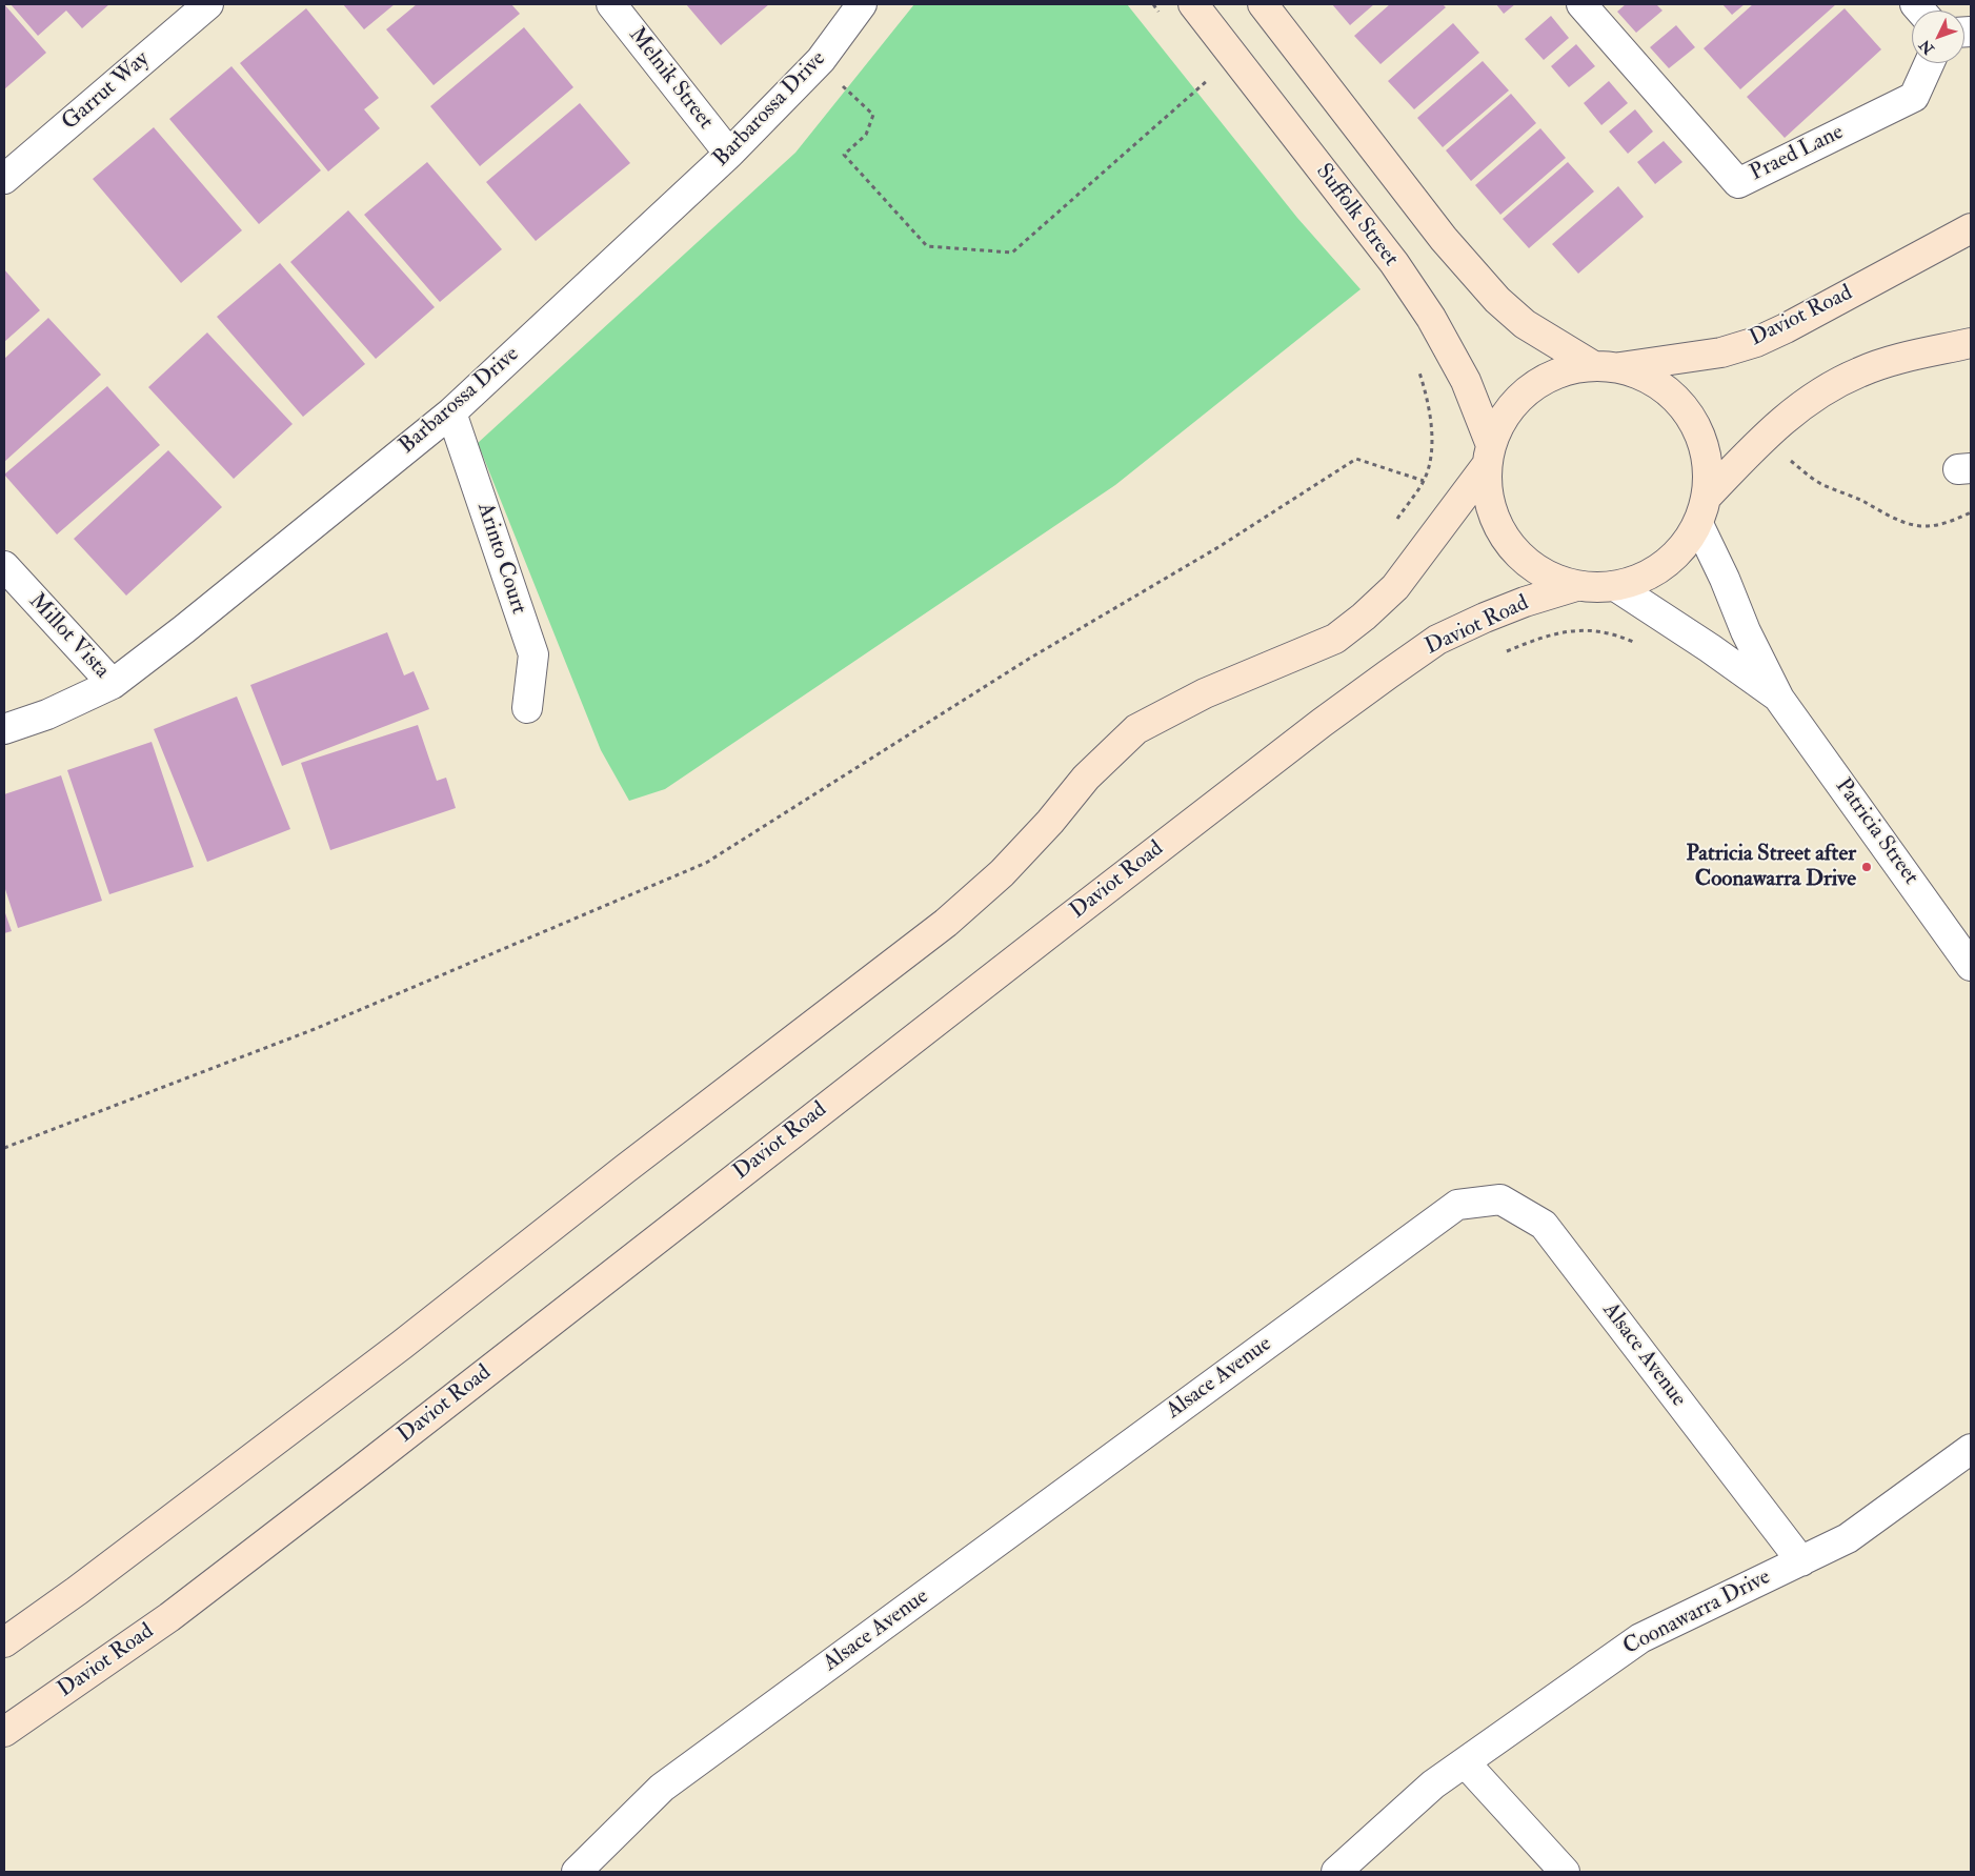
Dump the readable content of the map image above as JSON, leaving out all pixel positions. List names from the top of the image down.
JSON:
{
  "streets": {
    "street": [
      "Melnik Street",
      "Garrut Way",
      "Barbarossa Drive",
      "Praed Lane",
      "Suffolk Street",
      "Daviot Road",
      "Arinto Court",
      "Millot Vista",
      "Patricia Street",
      "Alsace Avenue",
      "Coonawarra Drive"
    ]
  },
  "crossings": [
    ["Melnik Street", "Barbarossa Drive"],
    ["Barbarossa Drive", "Arinto Court"],
    ["Barbarossa Drive", "Millot Vista"],
    ["Suffolk Street", "Daviot Road"],
    ["Alsace Avenue", "Coonawarra Drive"]
  ],
  "places": ["Patricia Street after Coonawarra Drive"],
  "north": "bottom left"
}
